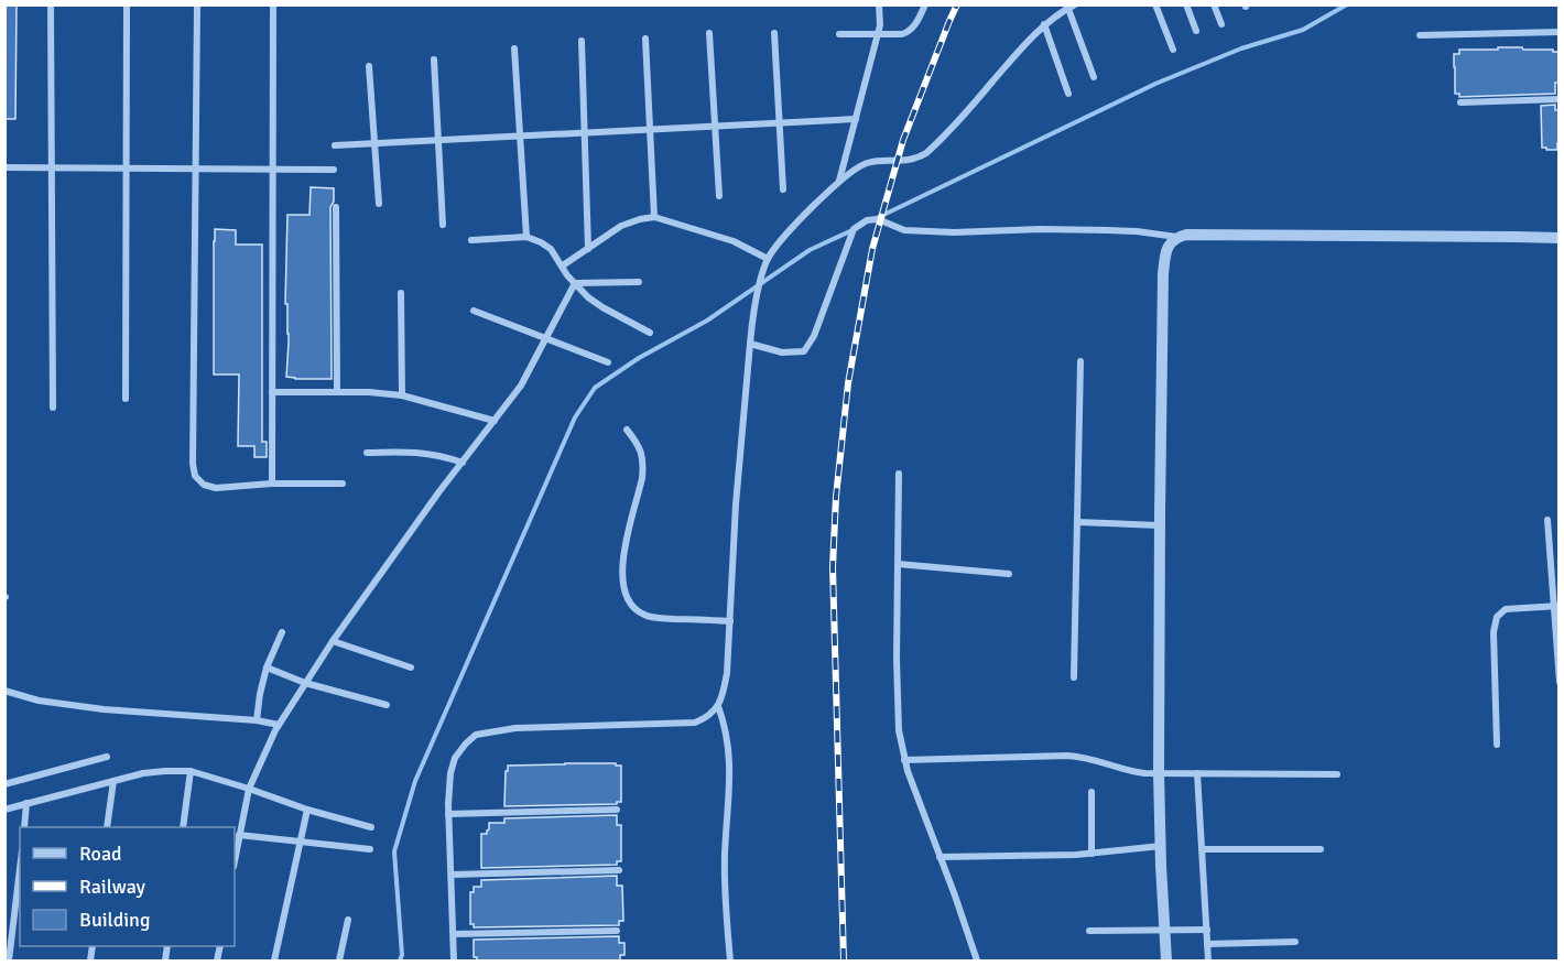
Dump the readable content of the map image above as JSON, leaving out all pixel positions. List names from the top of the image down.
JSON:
{
  "legend": ["Road", "Railway", "Building"]
}
